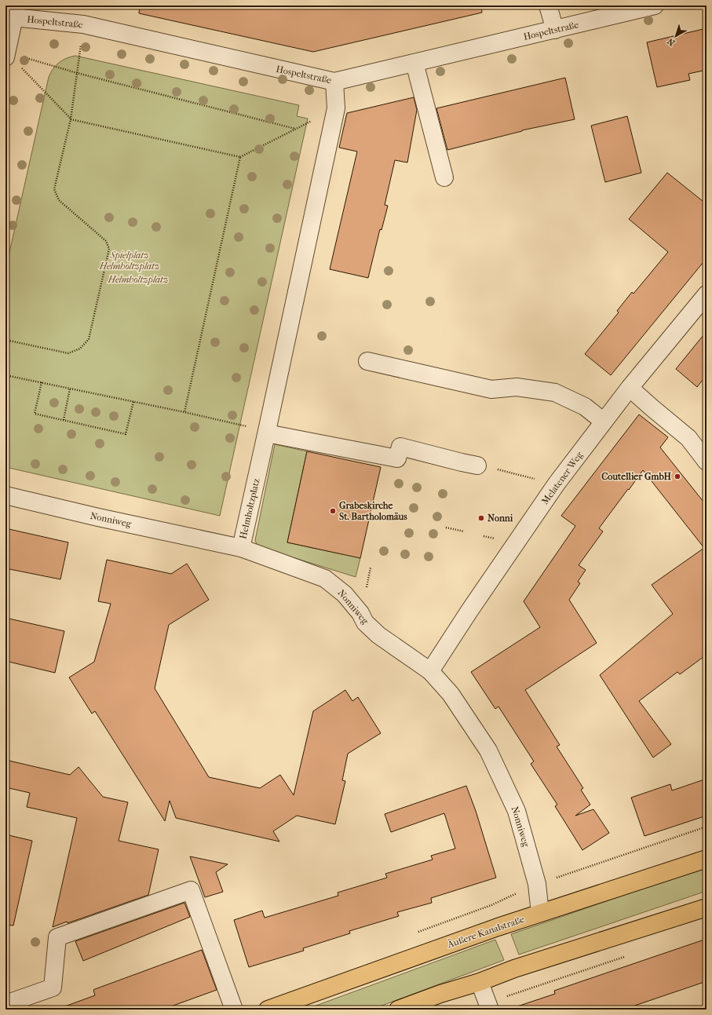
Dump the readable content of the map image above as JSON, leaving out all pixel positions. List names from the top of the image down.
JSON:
{
  "streets": {
    "main road": ["Äußere Kanalstraße"],
    "street": [
      "Hospeltstraße",
      "Melatener Weg",
      "Helmholtzplatz",
      "Nonniweg"
    ]
  },
  "crossings": [
    ["Hospeltstraße", "Helmholtzplatz"],
    ["Melatener Weg", "Nonniweg"],
    ["Helmholtzplatz", "Nonniweg"],
    ["Nonniweg", "Äußere Kanalstraße"]
  ],
  "parks": ["Spielplatz Helmholtzplatz", "Helmholtzplatz"],
  "places": ["Coutellier GmbH", "Grabeskirche St. Bartholomäus", "Nonni"],
  "north": "bottom left"
}
